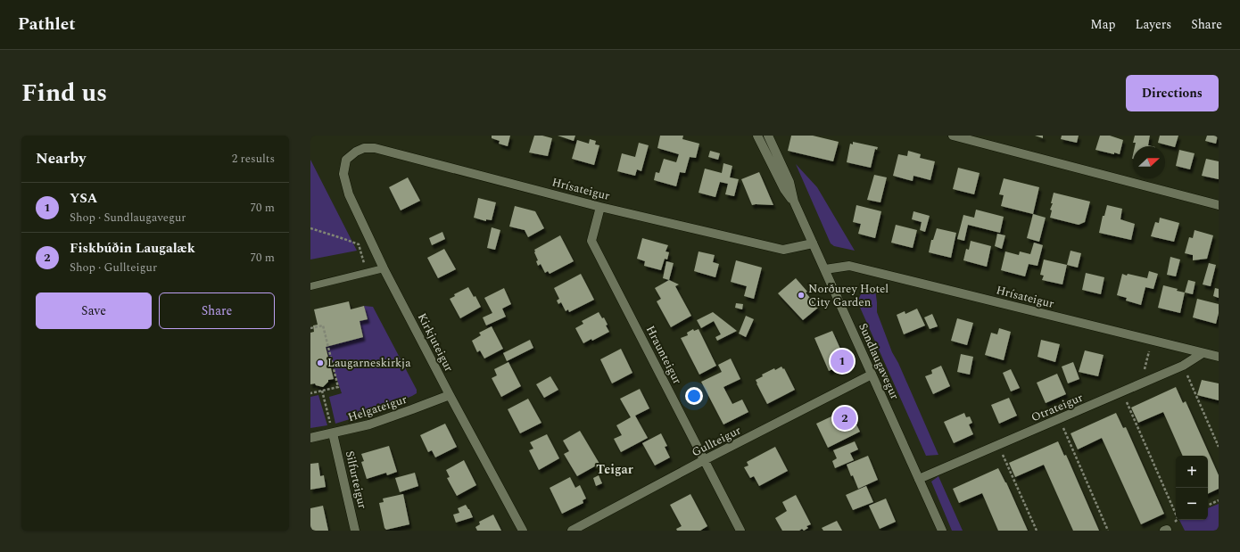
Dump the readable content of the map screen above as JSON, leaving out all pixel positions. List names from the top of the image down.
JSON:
{
  "streets": {
    "street": [
      "Hrísateigur",
      "Kirkjuteigur",
      "Hraunteigur",
      "Sundlaugavegur",
      "Otrateigur",
      "Helgateigur",
      "Gullteigur",
      "Silfurteigur"
    ]
  },
  "crossings": [
    ["Hrísateigur", "Kirkjuteigur"],
    ["Hrísateigur", "Hraunteigur"],
    ["Hrísateigur", "Sundlaugavegur"],
    ["Hrísateigur", "Otrateigur"],
    ["Kirkjuteigur", "Helgateigur"],
    ["Hraunteigur", "Gullteigur"],
    ["Sundlaugavegur", "Otrateigur"],
    ["Sundlaugavegur", "Gullteigur"],
    ["Helgateigur", "Silfurteigur"]
  ],
  "districts": ["Teigar"],
  "places": ["Norðurey Hotel City Garden", "Laugarneskirkja"],
  "north": "right",
  "page": {
    "header": "Pathlet",
    "nav": ["Map", "Layers", "Share"],
    "title": "Find us",
    "buttons": [
      "Directions",
      ["Save", "Share"]
    ],
    "heading": ["Nearby", "2 results"],
    "list": [
      {
        "mark": "1",
        "name": "YSA",
        "note": "Shop · Sundlaugavegur",
        "value": "70 m"
      },
      {
        "mark": "2",
        "name": "Fiskbúðin Laugalæk",
        "note": "Shop · Gullteigur",
        "value": "70 m"
      }
    ],
    "pins": ["1", "2"],
    "map_buttons": ["+", "−"]
  }
}
